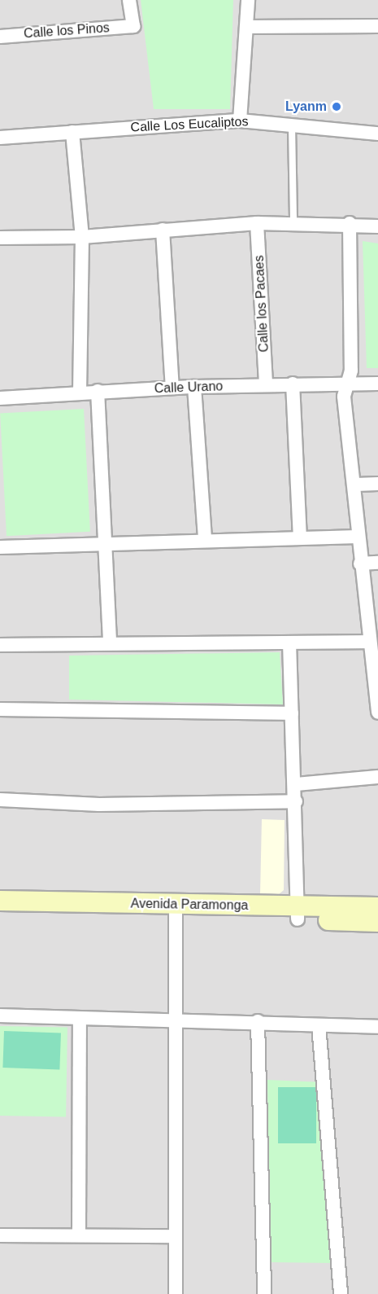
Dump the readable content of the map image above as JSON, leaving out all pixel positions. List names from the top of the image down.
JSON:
{
  "streets": {
    "street": [
      "Calle los Pinos",
      "Calle Los Eucaliptos",
      "Calle los Pacaes",
      "Calle Urano",
      "Avenida Paramonga"
    ]
  },
  "crossings": [
    ["Calle los Pacaes", "Calle Urano"]
  ],
  "places": ["Lyanm"]
}
